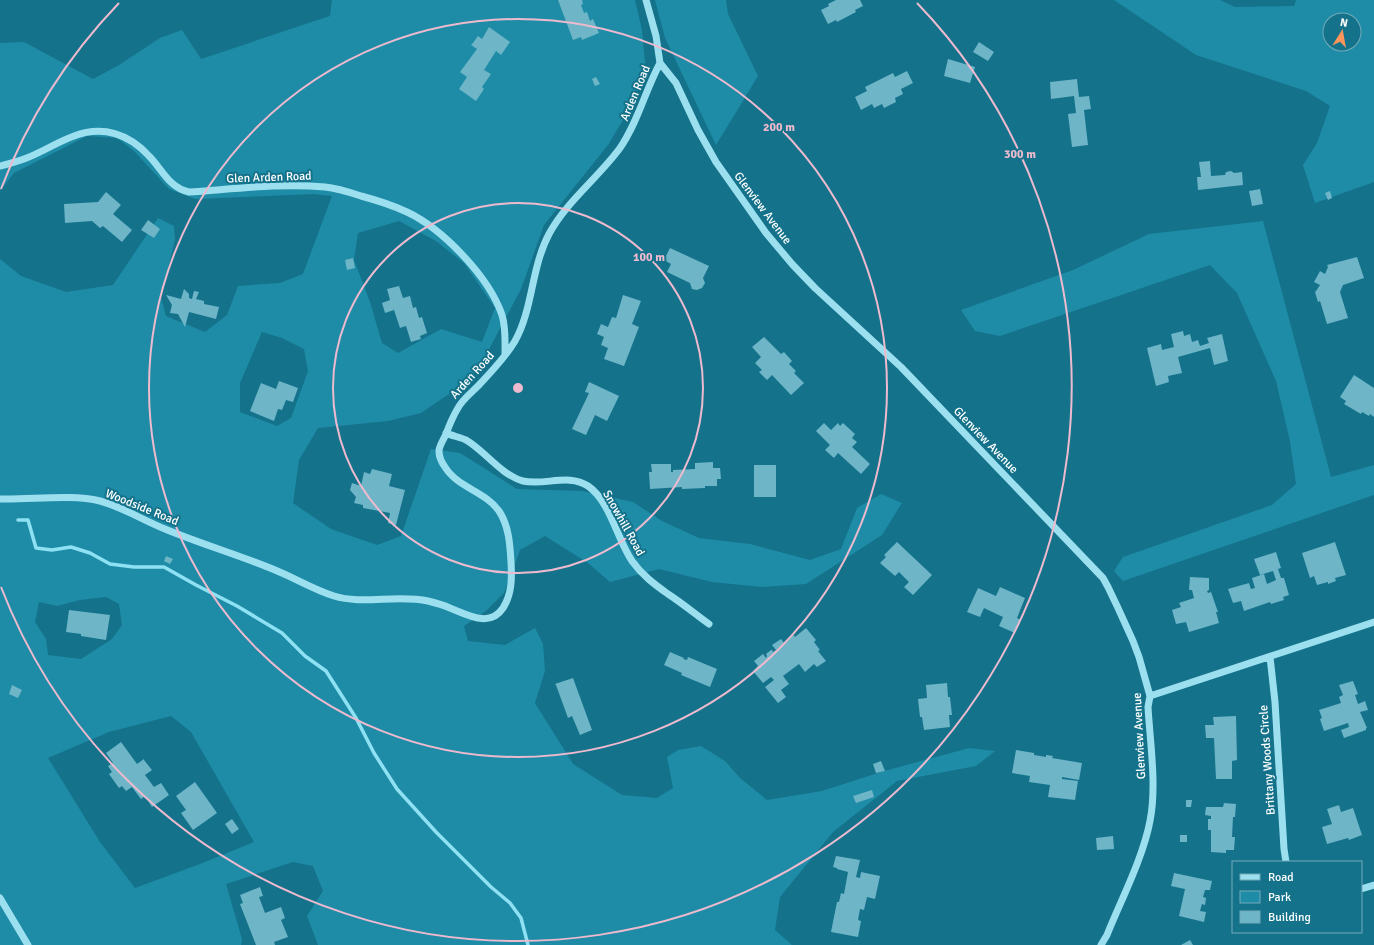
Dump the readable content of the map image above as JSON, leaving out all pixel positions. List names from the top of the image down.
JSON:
{
  "streets": {
    "street": [
      "Arden Road",
      "Glen Arden Road",
      "Glenview Avenue",
      "Woodside Road",
      "Snowhill Road",
      "Brittany Woods Circle"
    ]
  },
  "crossings": [
    ["Arden Road", "Glen Arden Road"],
    ["Arden Road", "Glenview Avenue"],
    ["Arden Road", "Woodside Road"],
    ["Arden Road", "Snowhill Road"]
  ],
  "legend": ["Road", "Park", "Building"],
  "north": "top",
  "rings": ["200 m", "300 m", "100 m"]
}
